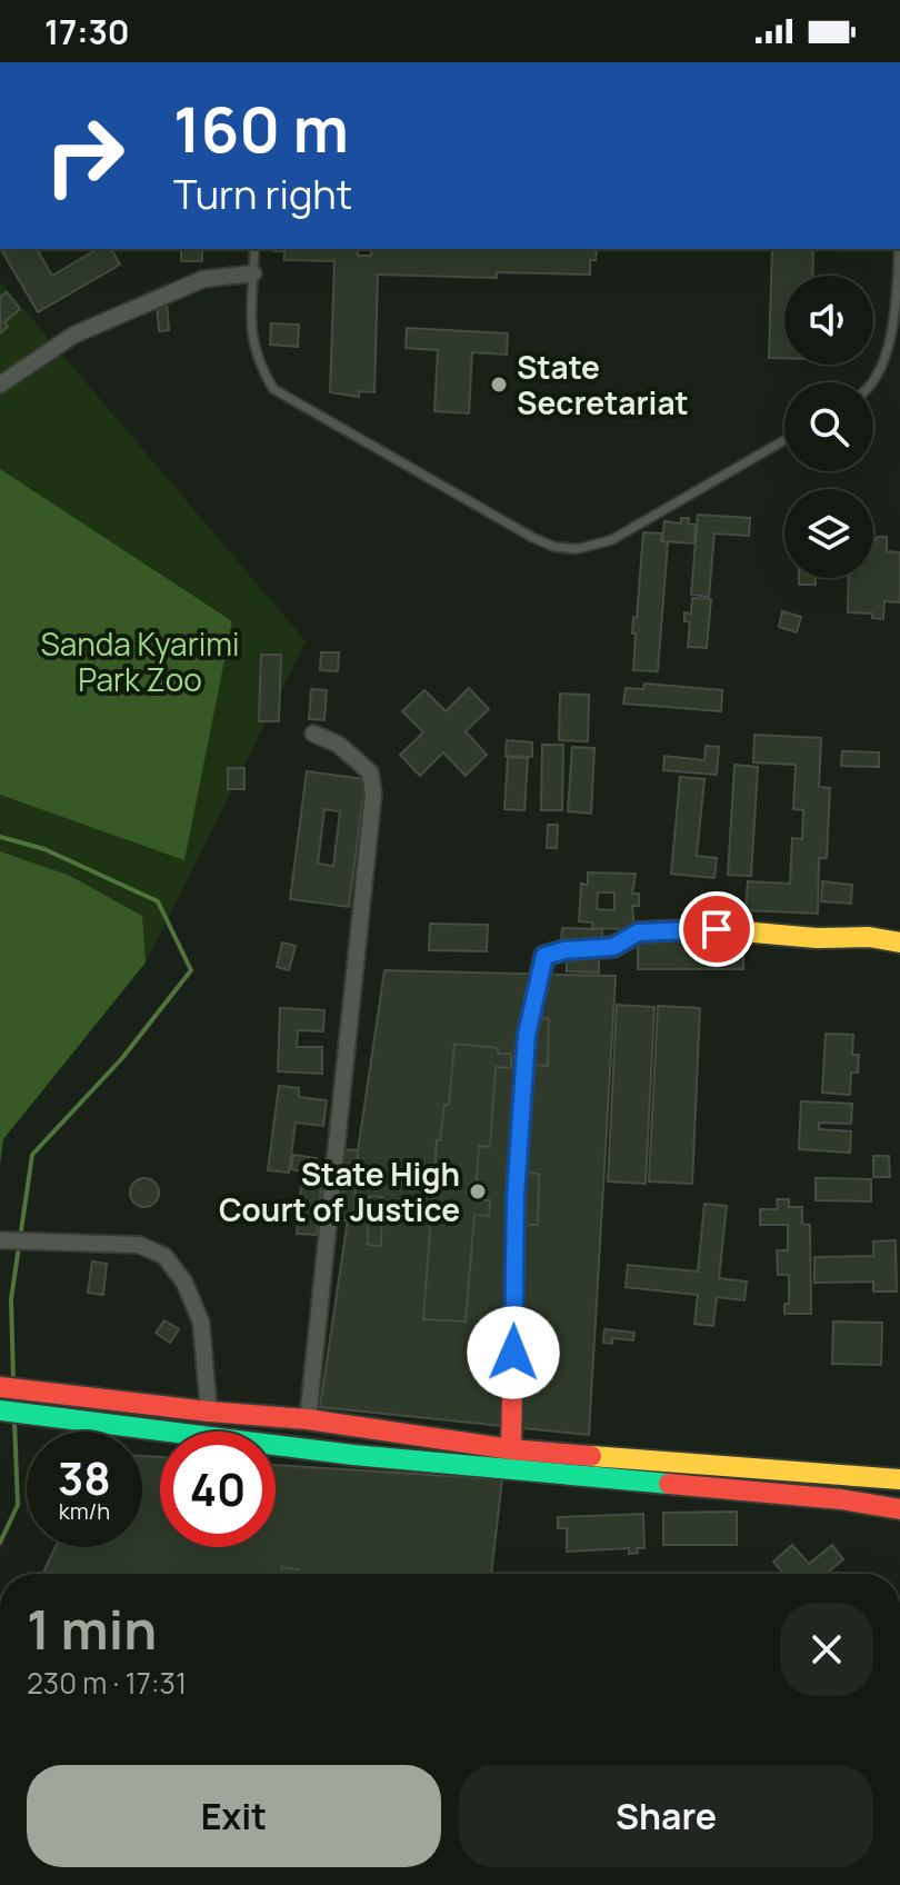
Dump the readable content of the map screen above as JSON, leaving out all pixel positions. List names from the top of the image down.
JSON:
{
  "parks": ["Sanda Kyarimi Park Zoo"],
  "places": ["State Secretariat", "State High Court of Justice"],
  "page": {
    "status": "17:30",
    "turn": ["160 m", "Turn right"],
    "speed": "38 km/h",
    "limit": "40",
    "heading": ["1 min", "230 m · 17:31"],
    "buttons": ["Exit", "Share"]
  }
}
